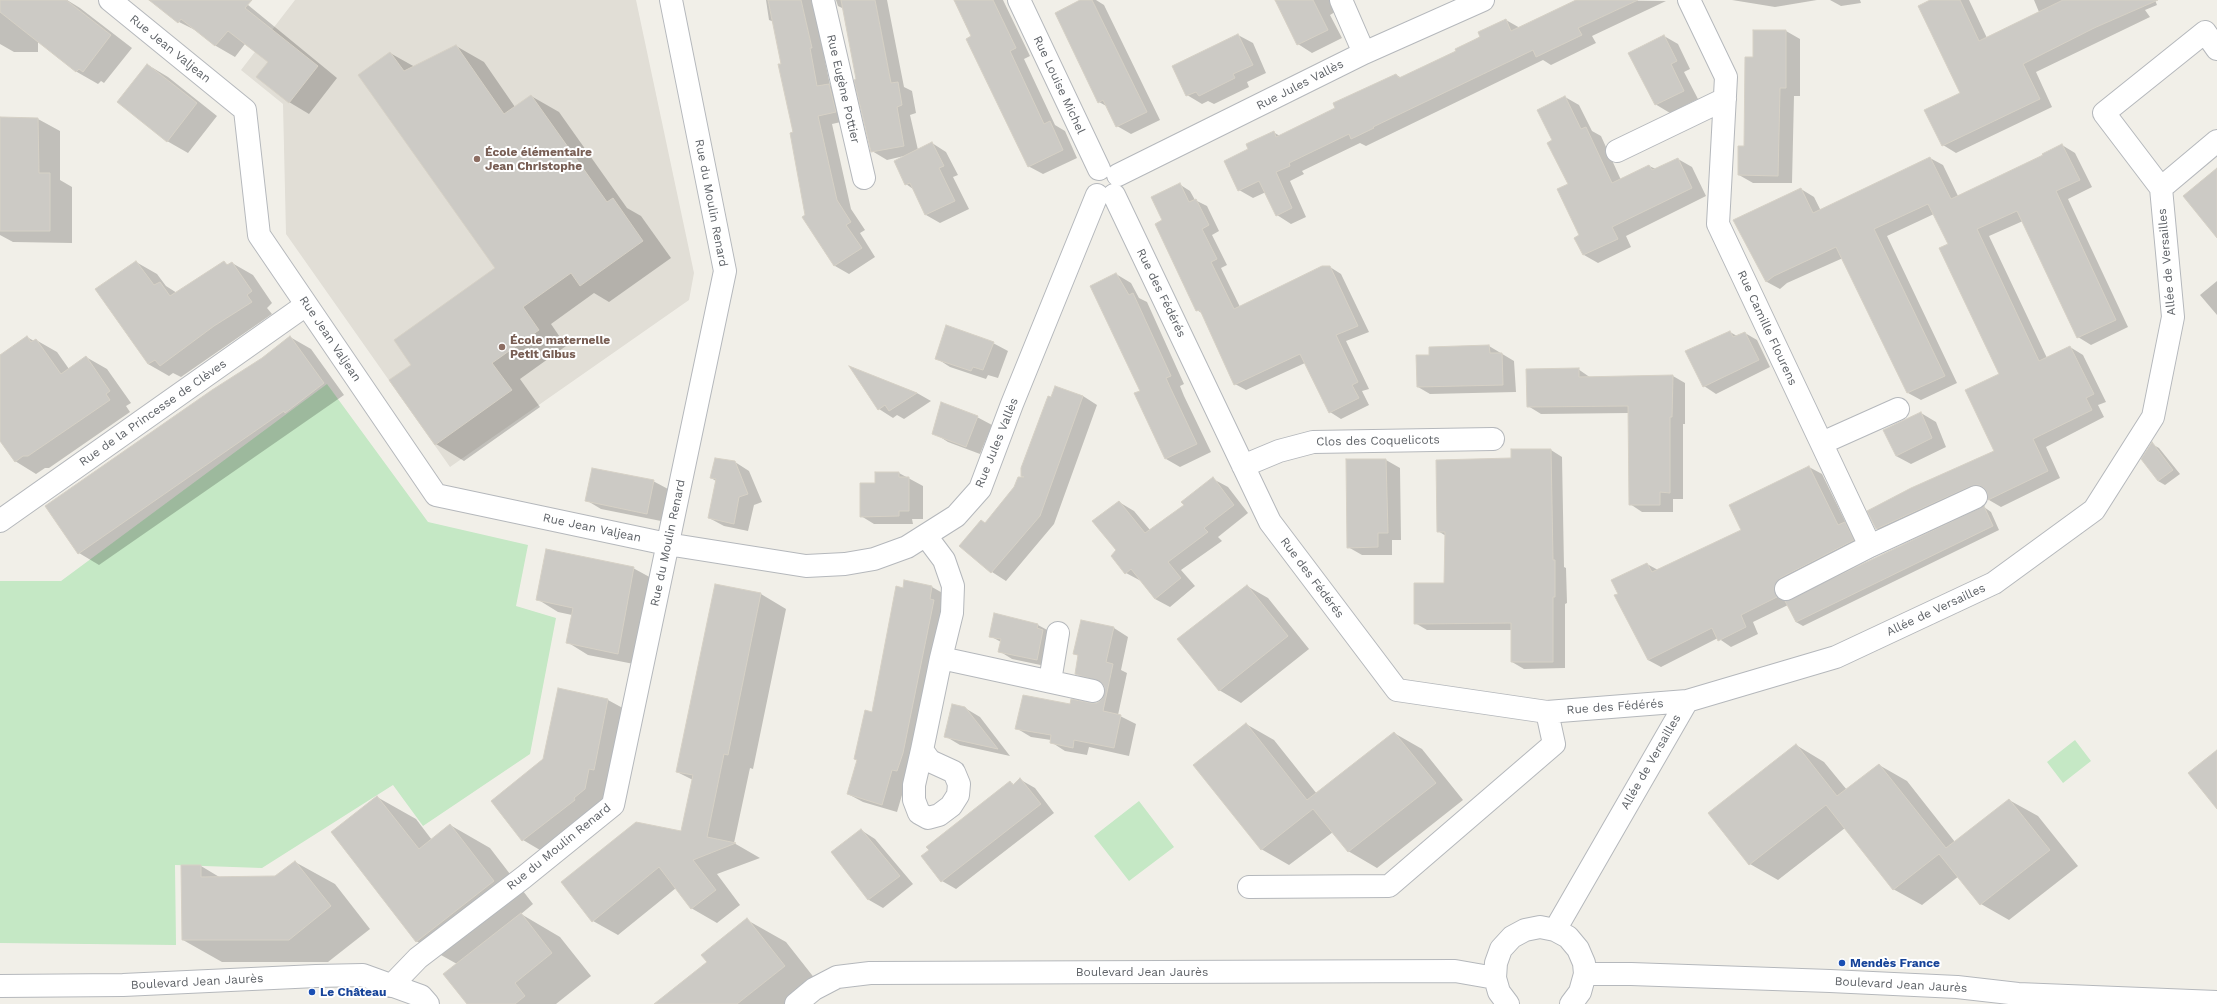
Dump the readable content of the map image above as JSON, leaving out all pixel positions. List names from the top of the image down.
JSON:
{
  "streets": {
    "street": [
      "Rue Jean Valjean",
      "Rue Louise Michel",
      "Rue Jules Vallès",
      "Rue Eugène Pottier",
      "Rue du Moulin Renard",
      "Allée de Versailles",
      "Rue des Fédérés",
      "Rue Camille Flourens",
      "Rue de la Princesse de Clèves",
      "Clos des Coquelicots",
      "Boulevard Jean Jaurès"
    ]
  },
  "crossings": [
    ["Rue Jean Valjean", "Rue Jules Vallès"],
    ["Rue Jean Valjean", "Rue du Moulin Renard"],
    ["Rue Jean Valjean", "Rue de la Princesse de Clèves"],
    ["Rue Louise Michel", "Rue Jules Vallès"],
    ["Rue Louise Michel", "Rue des Fédérés"],
    ["Rue Jules Vallès", "Rue du Moulin Renard"],
    ["Rue Jules Vallès", "Rue des Fédérés"],
    ["Rue du Moulin Renard", "Boulevard Jean Jaurès"],
    ["Allée de Versailles", "Rue des Fédérés"],
    ["Rue des Fédérés", "Clos des Coquelicots"]
  ],
  "places": [
    "École élémentaire Jean Christophe",
    "École maternelle Petit Gibus",
    "Mendès France",
    "Le Château"
  ]
}
